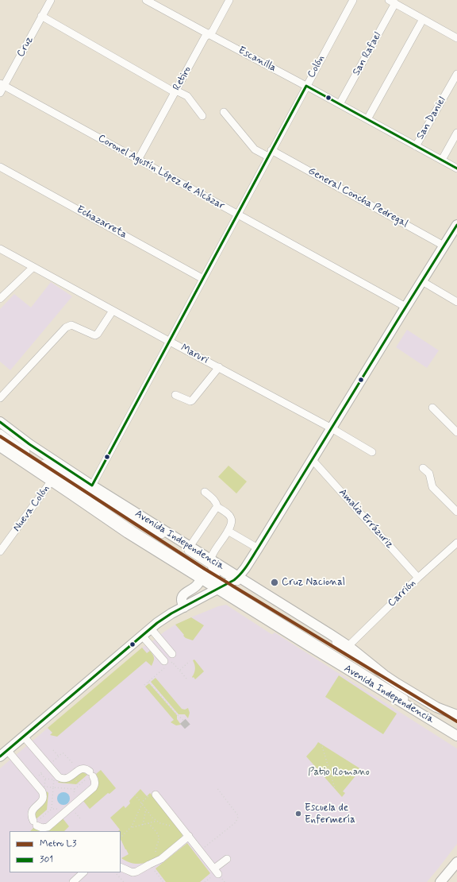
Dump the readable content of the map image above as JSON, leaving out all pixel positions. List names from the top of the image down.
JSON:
{
  "streets": {
    "main road": ["Avenida Independencia"],
    "street": [
      "Cruz",
      "San Rafael",
      "Escanilla",
      "Colón",
      "Retiro",
      "San Daniel",
      "Coronel Agustín López de Alcázar",
      "General Concha Pedregal",
      "Echazarreta",
      "Maruri",
      "Nueva Colón",
      "Amalia Errázuriz",
      "Carrión"
    ]
  },
  "crossings": [
    ["Cruz", "Coronel Agustín López de Alcázar"],
    ["San Rafael", "Escanilla"],
    ["Escanilla", "Colón"],
    ["Escanilla", "Retiro"],
    ["Escanilla", "San Daniel"],
    ["Colón", "Coronel Agustín López de Alcázar"],
    ["Colón", "General Concha Pedregal"],
    ["Colón", "Echazarreta"],
    ["Colón", "Maruri"],
    ["Colón", "Avenida Independencia"],
    ["Retiro", "Coronel Agustín López de Alcázar"],
    ["Nueva Colón", "Avenida Independencia"],
    ["Amalia Errázuriz", "Carrión"],
    ["Avenida Independencia", "Carrión"]
  ],
  "parks": ["Patio Romano"],
  "places": ["Cruz Nacional", "Escuela de Enfermería"],
  "lines": ["transit line 301", "metro line L3"],
  "legend": ["Metro L3", "301"]
}
